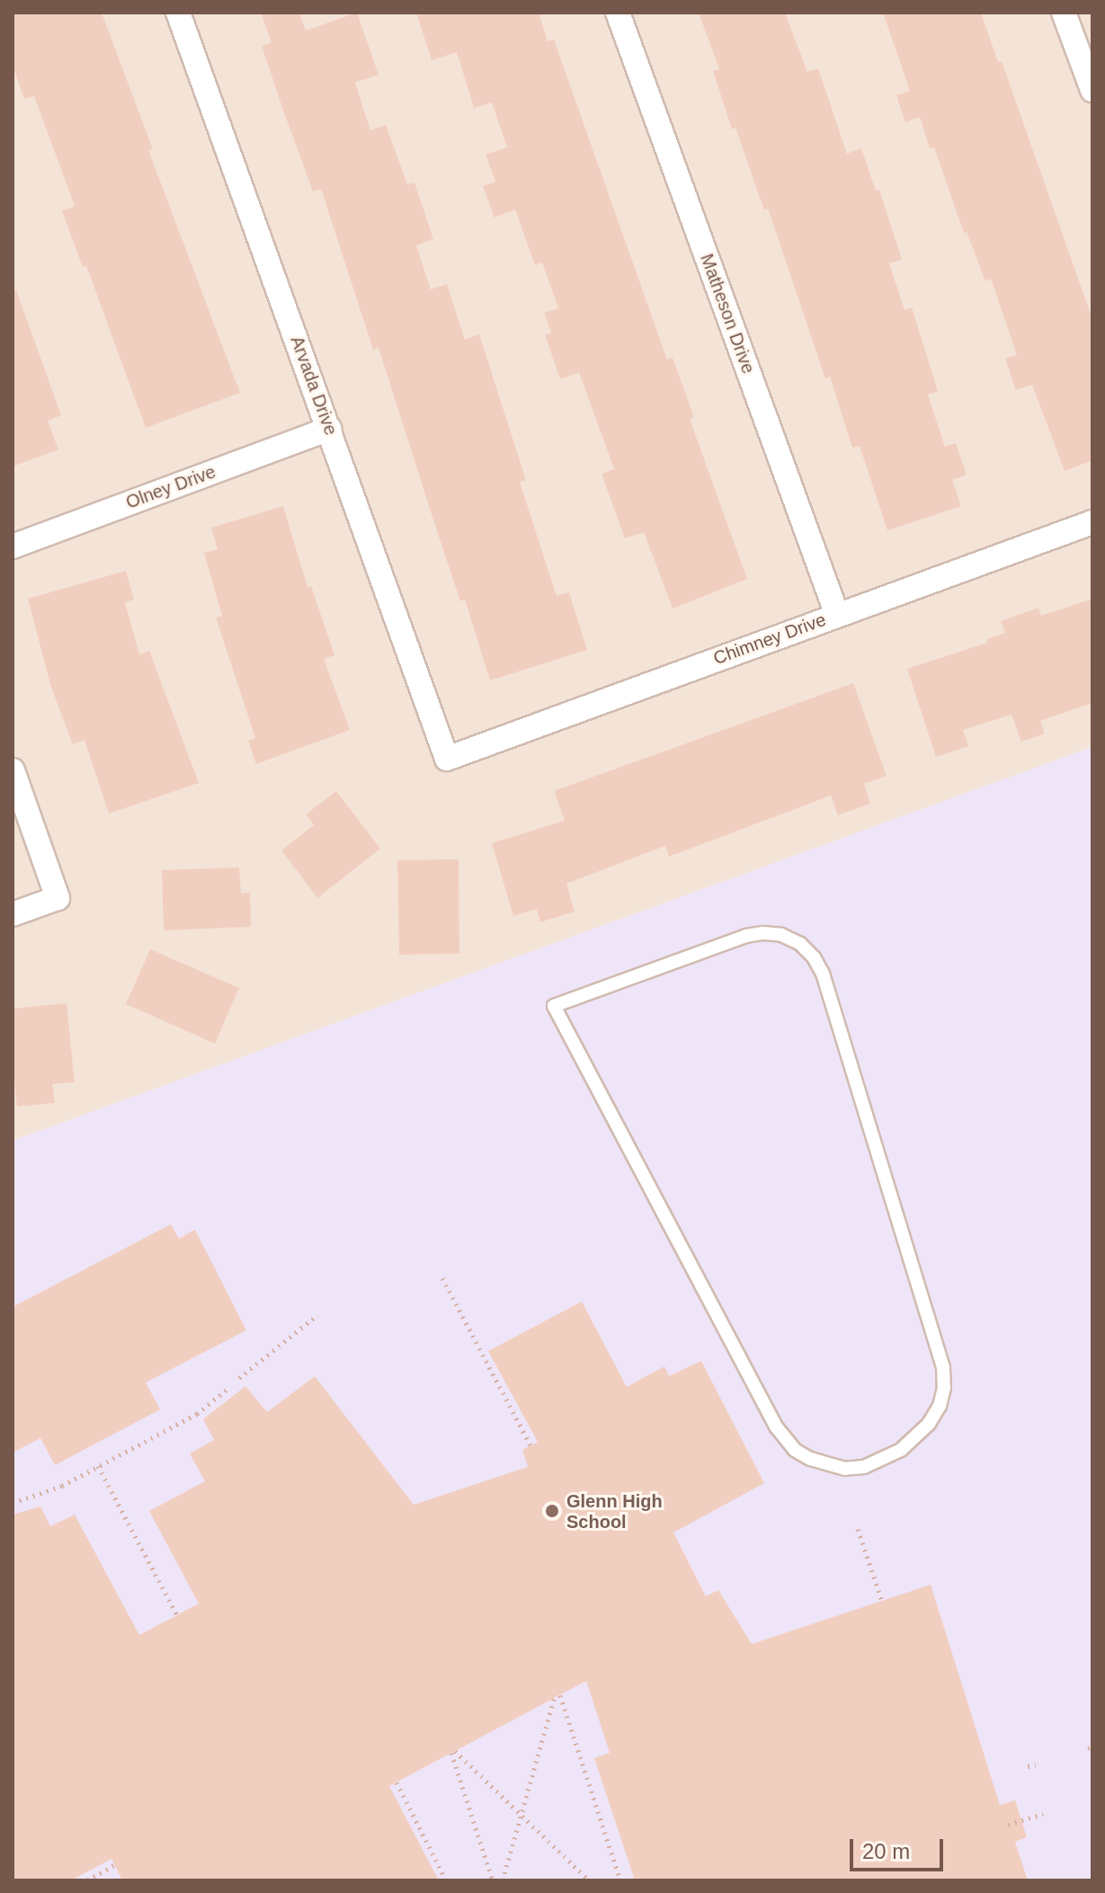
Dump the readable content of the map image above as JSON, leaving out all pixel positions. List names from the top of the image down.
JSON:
{
  "streets": {
    "street": [
      "Matheson Drive",
      "Arvada Drive",
      "Olney Drive",
      "Chimney Drive"
    ]
  },
  "crossings": [
    ["Matheson Drive", "Chimney Drive"],
    ["Arvada Drive", "Olney Drive"],
    ["Arvada Drive", "Chimney Drive"]
  ],
  "places": ["Glenn High School"],
  "scale_bar": "20 m"
}
